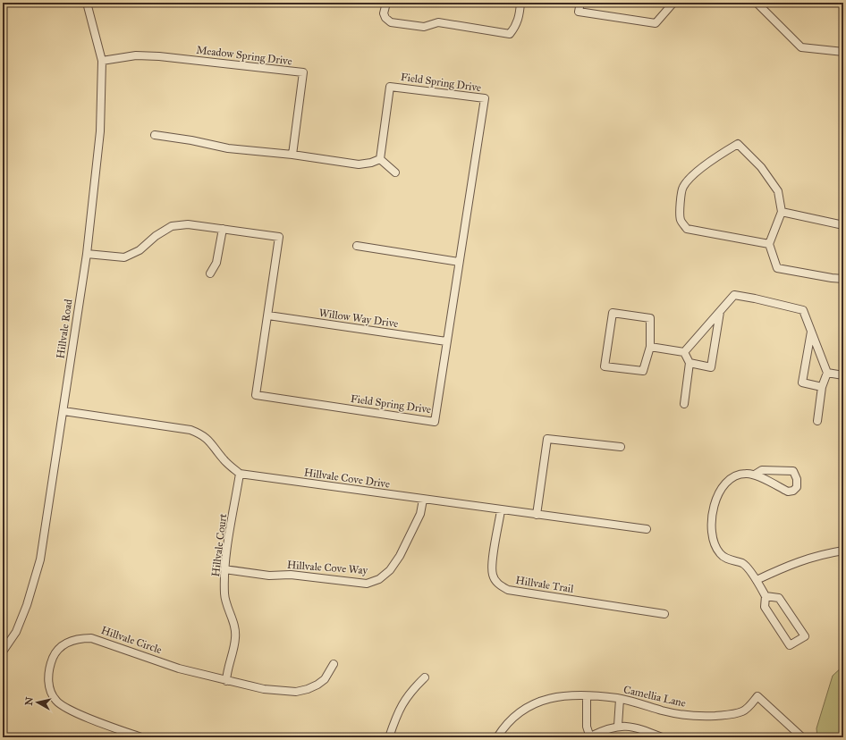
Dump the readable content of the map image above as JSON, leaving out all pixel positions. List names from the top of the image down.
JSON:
{
  "streets": {
    "street": [
      "Meadow Spring Drive",
      "Field Spring Drive",
      "Willow Way Drive",
      "Hillvale Road",
      "Hillvale Cove Drive",
      "Hillvale Court",
      "Hillvale Cove Way",
      "Hillvale Trail",
      "Hillvale Circle",
      "Camellia Lane"
    ]
  },
  "crossings": [
    ["Meadow Spring Drive", "Hillvale Road"],
    ["Field Spring Drive", "Willow Way Drive"],
    ["Field Spring Drive", "Hillvale Road"],
    ["Hillvale Cove Drive", "Hillvale Court"],
    ["Hillvale Cove Drive", "Hillvale Cove Way"],
    ["Hillvale Cove Drive", "Hillvale Trail"],
    ["Hillvale Court", "Hillvale Cove Way"],
    ["Hillvale Court", "Hillvale Circle"]
  ],
  "north": "left"
}
